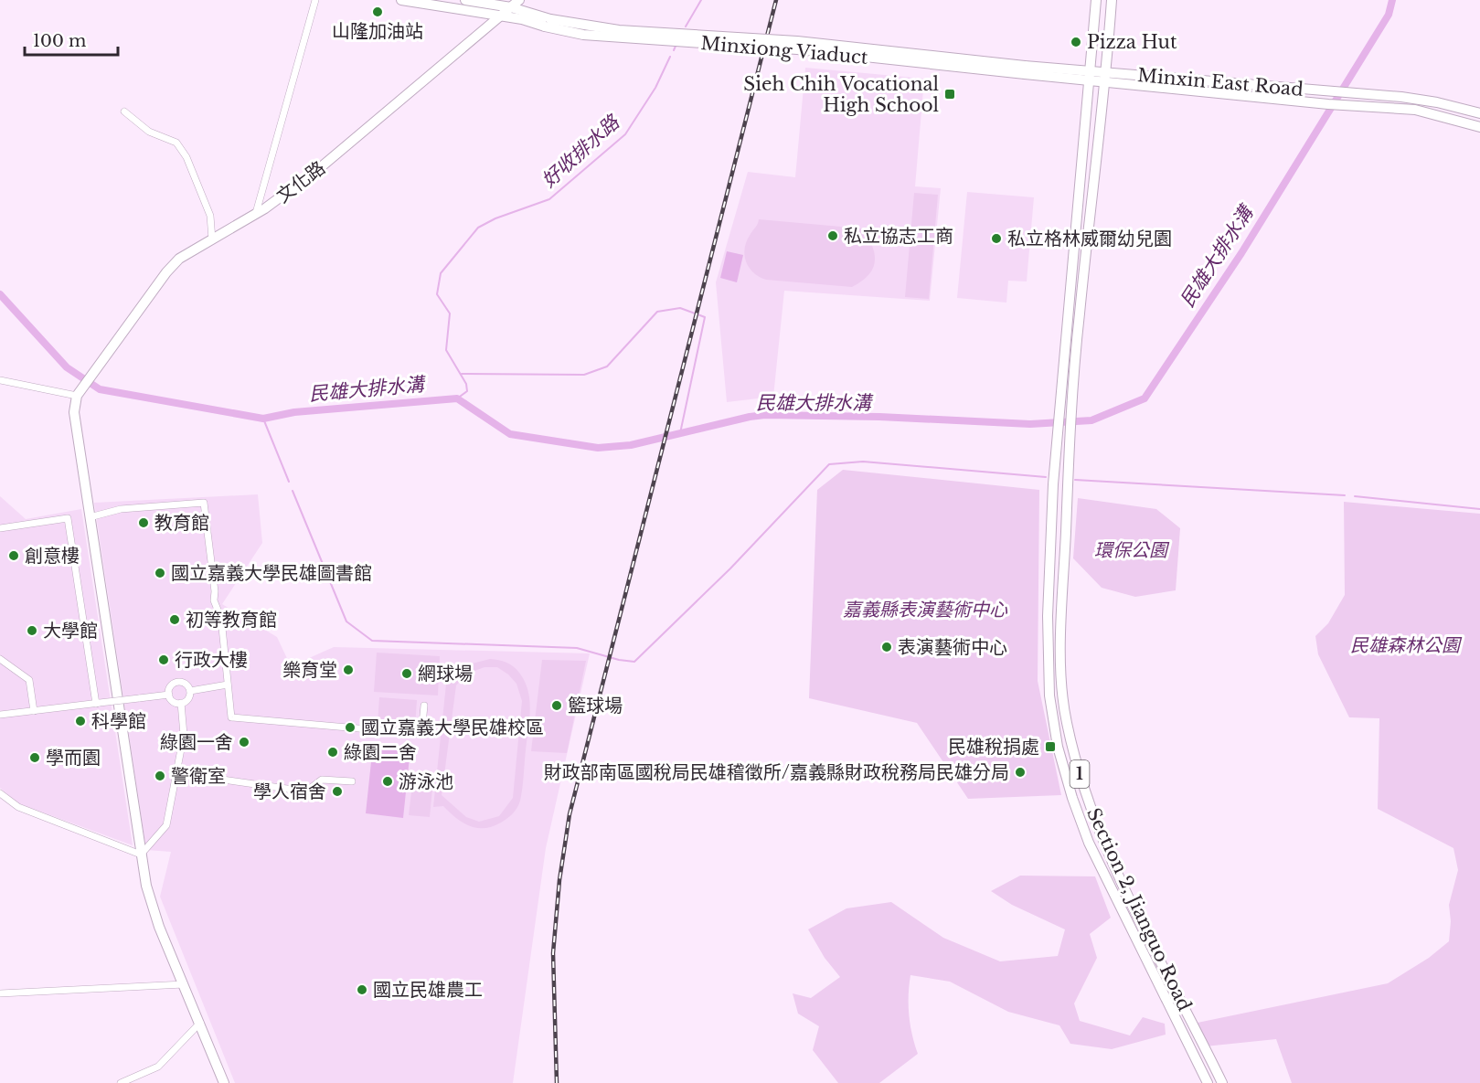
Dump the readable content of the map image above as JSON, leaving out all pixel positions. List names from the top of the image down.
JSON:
{
  "streets": {
    "main road": [
      "Minxiong Viaduct",
      "Minxin East Road",
      "文化路",
      "1",
      "Section 2, Jianguo Road"
    ]
  },
  "crossings": [
    ["Minxiong Viaduct", "Minxin East Road"],
    ["Minxiong Viaduct", "1"],
    ["Minxiong Viaduct", "Section 2, Jianguo Road"],
    ["Minxin East Road", "1"],
    ["Minxin East Road", "Section 2, Jianguo Road"],
    ["1", "Section 2, Jianguo Road"]
  ],
  "water": ["好收排水路", "民雄大排水溝"],
  "parks": ["環保公園", "嘉義縣表演藝術中心", "民雄森林公園"],
  "places": {
    "other": [
      "山隆加油站",
      "Pizza Hut",
      "私立協志工商",
      "私立格林威爾幼兒園",
      "教育館",
      "創意樓",
      "國立嘉義大學民雄圖書館",
      "初等教育館",
      "大學館",
      "表演藝術中心",
      "行政大樓",
      "樂育堂",
      "網球場",
      "籃球場",
      "科學館",
      "國立嘉義大學民雄校區",
      "綠園一舍",
      "綠園二舍",
      "學而園",
      "財政部南區國稅局民雄稽徵所/嘉義縣財政稅務局民雄分局",
      "警衛室",
      "游泳池",
      "學人宿舍",
      "國立民雄農工"
    ],
    "transit": ["Sieh Chih Vocational High School", "民雄稅捐處"]
  },
  "scale_bar": "100 m"
}
